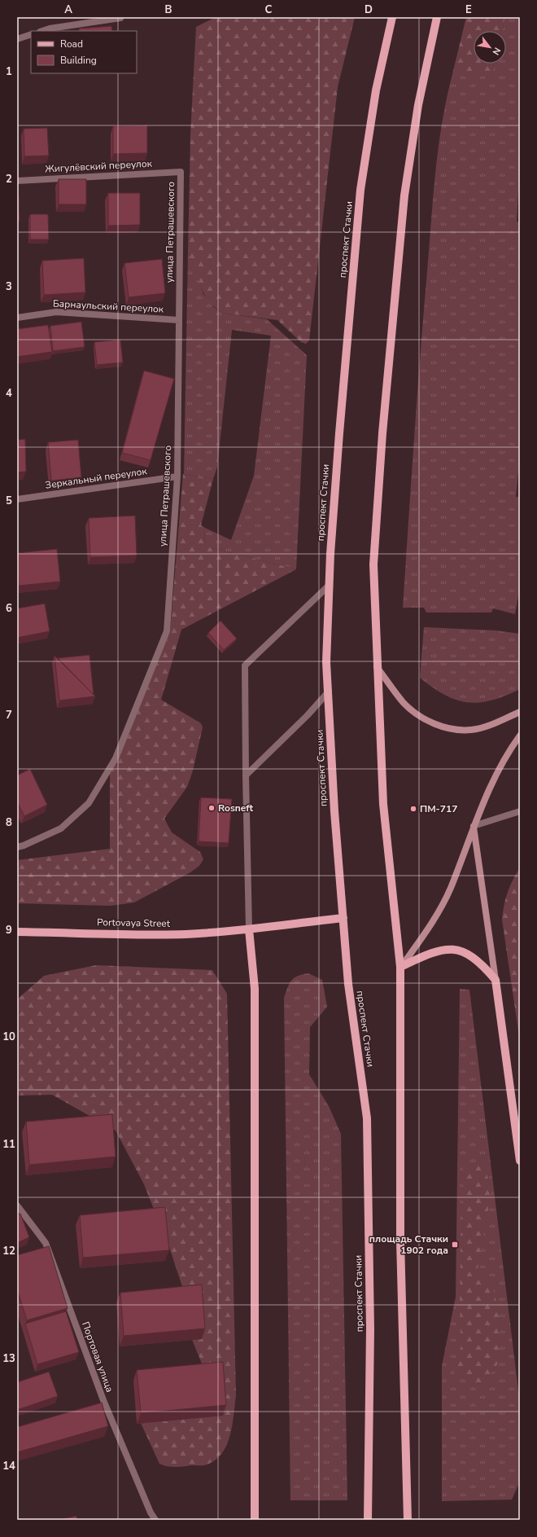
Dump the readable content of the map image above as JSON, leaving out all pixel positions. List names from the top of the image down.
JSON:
{
  "streets": {
    "main road": ["проспект Стачки", "Portovaya Street"],
    "street": [
      "Жигулёвский переулок",
      "улица Петрашевского",
      "Барнаульский переулок",
      "Зеркальный переулок",
      "Портовая улица"
    ]
  },
  "crossings": [
    ["Жигулёвский переулок", "улица Петрашевского"],
    ["улица Петрашевского", "Барнаульский переулок"],
    ["улица Петрашевского", "Зеркальный переулок"],
    ["проспект Стачки", "Portovaya Street"]
  ],
  "places": {
    "other": ["Rosneft", "ПМ-717"],
    "transit": ["площадь Стачки 1902 года"]
  },
  "legend": ["Road", "Building"],
  "north": "bottom right",
  "grid": {
    "columns": [
      "A",
      "B",
      "C",
      "D",
      "E"
    ],
    "rows": [
      "1",
      "2",
      "3",
      "4",
      "5",
      "6",
      "7",
      "8",
      "9",
      "10",
      "11",
      "12",
      "13",
      "14"
    ]
  }
}
